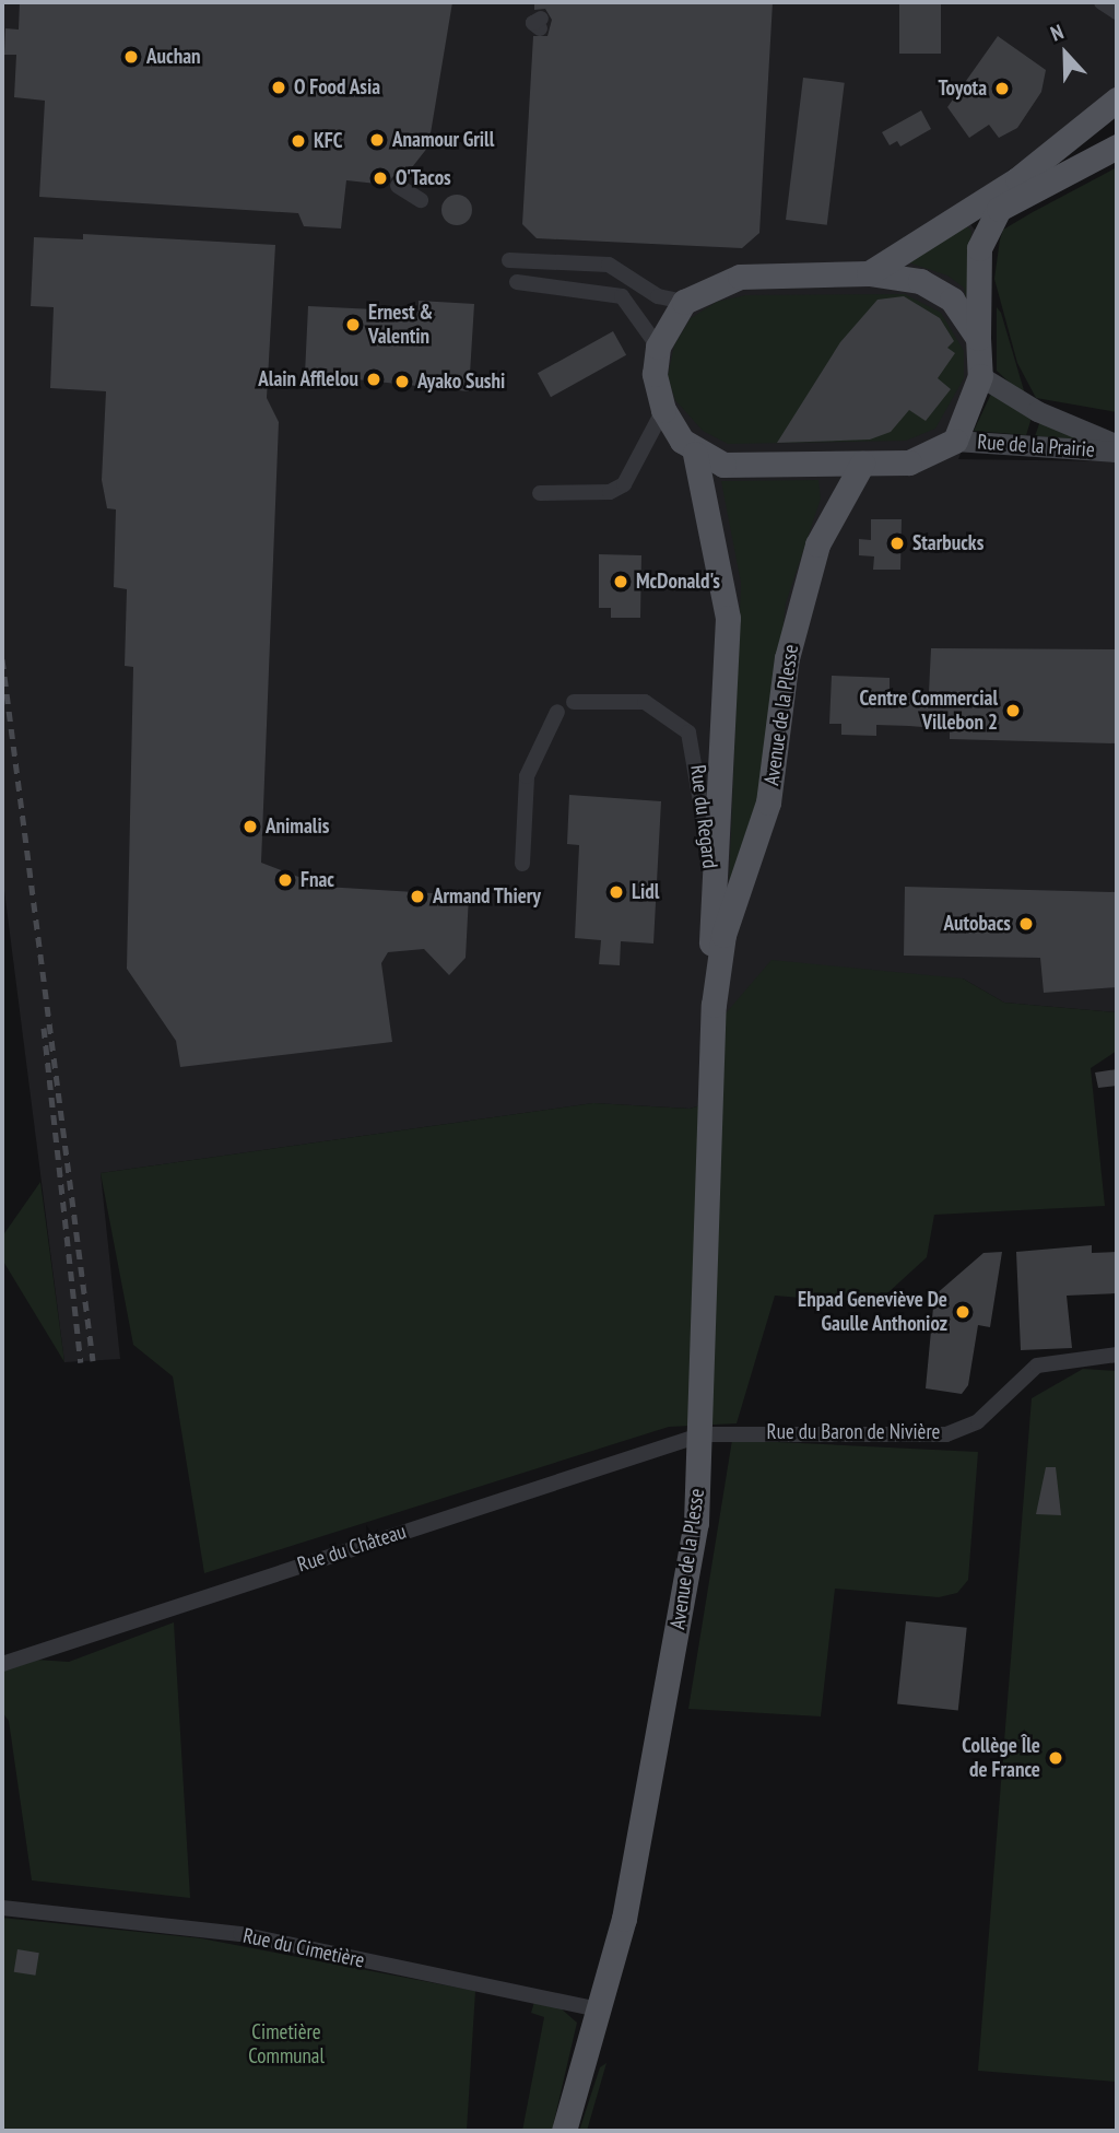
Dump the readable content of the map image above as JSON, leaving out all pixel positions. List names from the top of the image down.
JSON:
{
  "streets": {
    "main road": ["Avenue de la Plesse"],
    "street": [
      "Rue de la Prairie",
      "Rue du Regard",
      "Rue du Baron de Nivière",
      "Rue du Château",
      "Rue du Cimetière"
    ]
  },
  "crossings": [
    ["Avenue de la Plesse", "Rue du Regard"],
    ["Avenue de la Plesse", "Rue du Baron de Nivière"],
    ["Avenue de la Plesse", "Rue du Château"],
    ["Avenue de la Plesse", "Rue du Cimetière"],
    ["Rue du Baron de Nivière", "Rue du Château"]
  ],
  "parks": ["Cimetière Communal"],
  "places": [
    "Auchan",
    "O Food Asia",
    "Toyota",
    "Anamour Grill",
    "KFC",
    "O'Tacos",
    "Ernest & Valentin",
    "Alain Afflelou",
    "Ayako Sushi",
    "Starbucks",
    "McDonald's",
    "Centre Commercial Villebon 2",
    "Animalis",
    "Fnac",
    "Lidl",
    "Armand Thiery",
    "Autobacs",
    "Ehpad Geneviève De Gaulle Anthonioz",
    "Collège Île de France"
  ],
  "north": "top"
}
